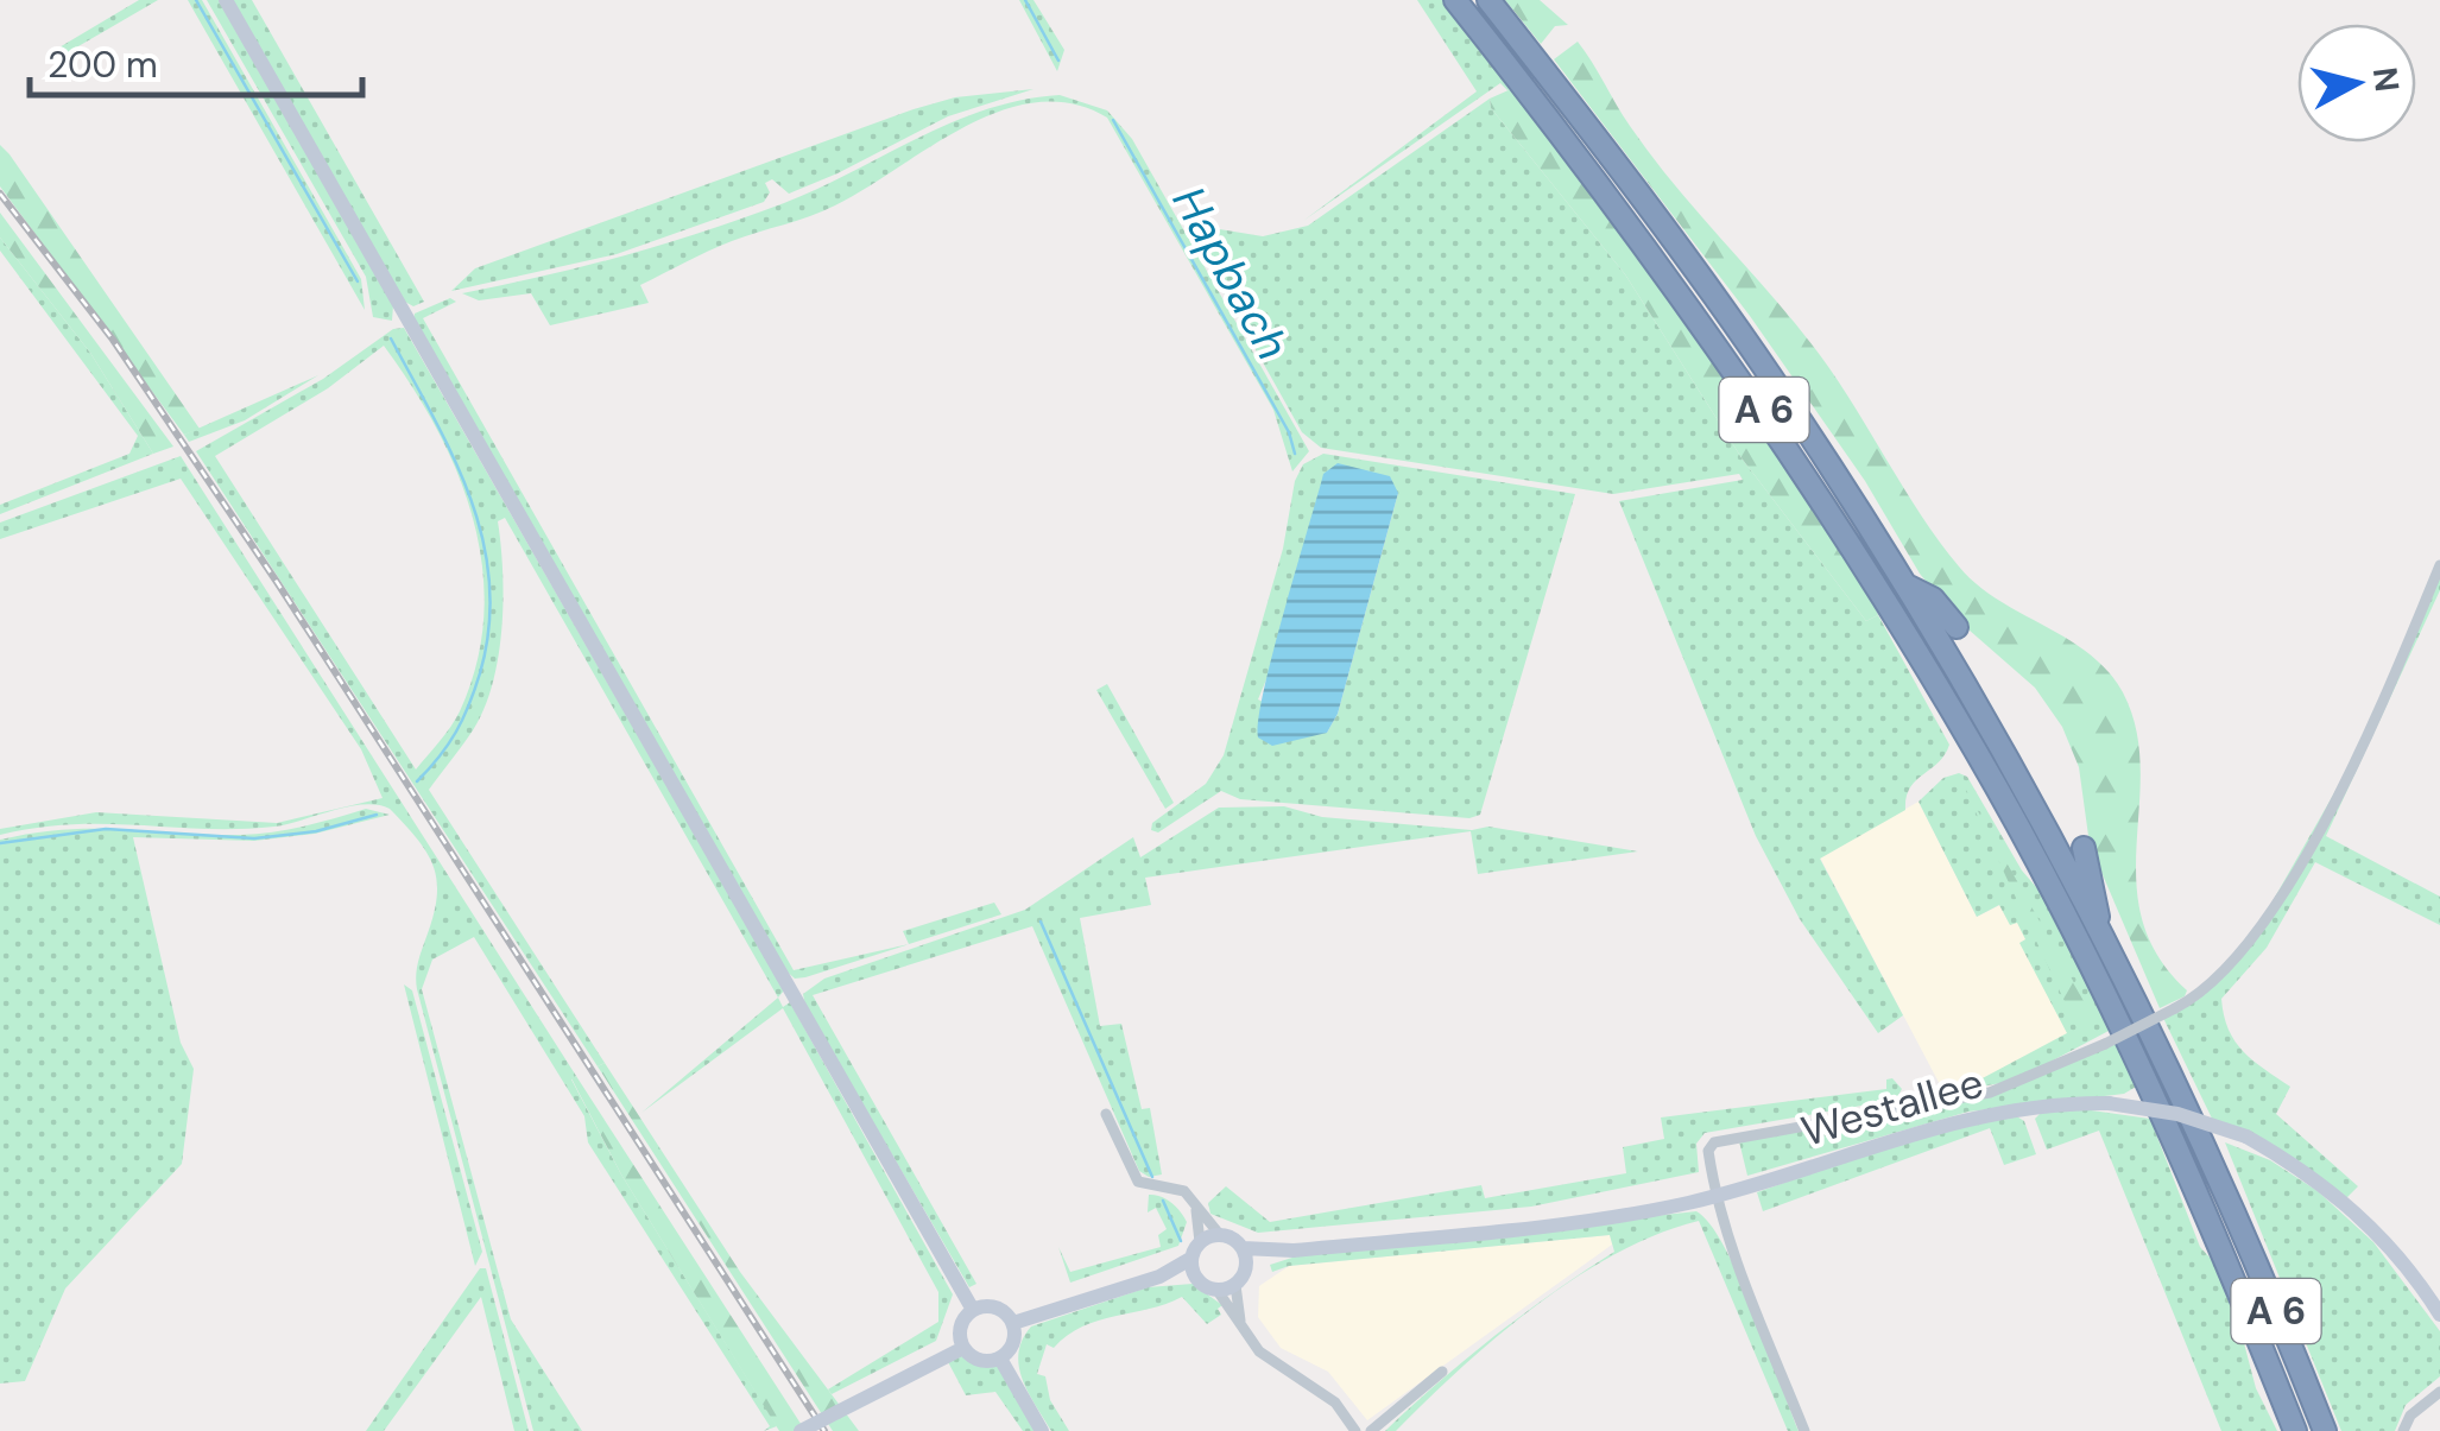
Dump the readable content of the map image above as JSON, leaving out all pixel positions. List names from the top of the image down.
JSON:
{
  "streets": {
    "highway": ["A 6"],
    "main road": ["Westallee"]
  },
  "water": ["Hapbach"],
  "scale_bar": "200 m",
  "north": "right"
}
